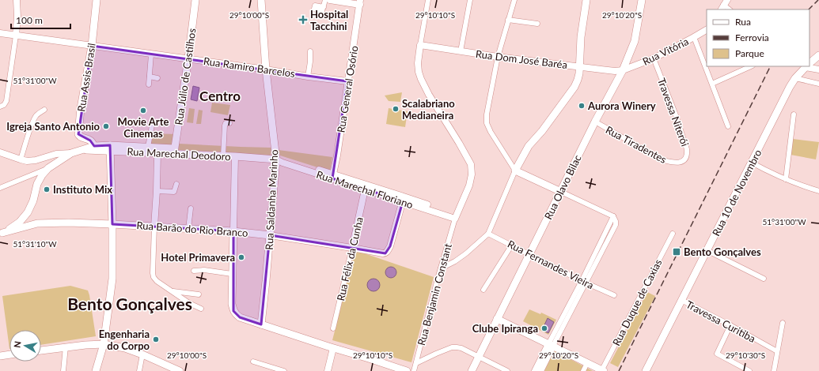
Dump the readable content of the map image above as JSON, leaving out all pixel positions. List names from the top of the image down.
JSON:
{
  "streets": {
    "main road": [
      "Rua Júlio de Castilhos",
      "Rua Assis Brasil",
      "Rua Marechal Deodoro",
      "Rua Olavo Bilac",
      "Rua 10 de Novembro",
      "Rua Saldanha Marinho",
      "Rua Barão do Rio Branco"
    ],
    "street": [
      "Rua Vitória",
      "Rua Dom José Baréa",
      "Rua Ramiro Barcelos",
      "Rua General Osório",
      "Travessa Niterói",
      "Rua Tiradentes",
      "Rua Marechal Floriano",
      "Rua Félix da Cunha",
      "Rua Fernandes Vieira",
      "Rua Benjamin Constant",
      "Rua Duque de Caxias",
      "Travessa Curitiba"
    ]
  },
  "crossings": [
    ["Rua Vitória", "Rua Dom José Baréa"],
    ["Rua Vitória", "Travessa Niterói"],
    ["Rua Vitória", "Rua Olavo Bilac"],
    ["Rua Dom José Baréa", "Rua Olavo Bilac"],
    ["Rua Ramiro Barcelos", "Rua Júlio de Castilhos"],
    ["Rua Ramiro Barcelos", "Rua Assis Brasil"],
    ["Rua Ramiro Barcelos", "Rua General Osório"],
    ["Rua Ramiro Barcelos", "Rua Saldanha Marinho"],
    ["Rua Júlio de Castilhos", "Rua Marechal Deodoro"],
    ["Rua Assis Brasil", "Rua Marechal Deodoro"],
    ["Rua General Osório", "Rua Marechal Floriano"],
    ["Travessa Niterói", "Rua Tiradentes"],
    ["Rua Tiradentes", "Rua Olavo Bilac"],
    ["Rua Marechal Deodoro", "Rua Marechal Floriano"],
    ["Rua Marechal Deodoro", "Rua Saldanha Marinho"],
    ["Rua Olavo Bilac", "Rua Fernandes Vieira"],
    ["Rua Marechal Floriano", "Rua Saldanha Marinho"],
    ["Rua Marechal Floriano", "Rua Barão do Rio Branco"],
    ["Rua Marechal Floriano", "Rua Félix da Cunha"],
    ["Rua Marechal Floriano", "Rua Benjamin Constant"],
    ["Rua 10 de Novembro", "Travessa Curitiba"],
    ["Rua Saldanha Marinho", "Rua Barão do Rio Branco"],
    ["Rua Barão do Rio Branco", "Rua Félix da Cunha"]
  ],
  "districts": ["Centro", "Bento Gonçalves"],
  "places": {
    "health": ["Hospital Tacchini"],
    "other": [
      "Aurora Winery",
      "Scalabriano Medianeira",
      "Movie Arte Cinemas",
      "Igreja Santo Antonio",
      "Instituto Mix",
      "Hotel Primavera",
      "Clube Ipiranga",
      "Engenharia do Corpo"
    ],
    "transit": ["Bento Gonçalves"]
  },
  "legend": ["Rua", "Ferrovia", "Parque"],
  "scale_bar": "100 m",
  "north": "left",
  "coordinates": [
    "29°10'00\"S",
    "29°10'10\"S",
    "29°10'20\"S",
    "51°31'00\"W",
    "51°31'10\"W",
    "29°10'30\"S"
  ]
}
